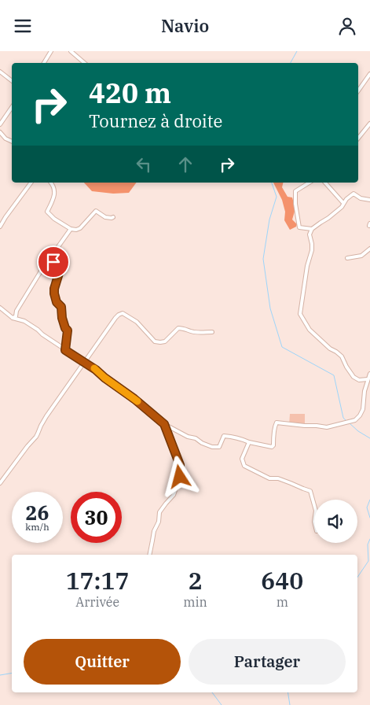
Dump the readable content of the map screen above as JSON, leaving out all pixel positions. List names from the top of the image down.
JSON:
{
  "page": {
    "header": "Navio",
    "turn": ["420 m", "Tournez à droite"],
    "speed": "26 km/h",
    "limit": "30",
    "eta": [
      "17:17",
      "Arrivée",
      "2",
      "min",
      "640",
      "m"
    ],
    "buttons": ["Quitter", "Partager"]
  }
}
